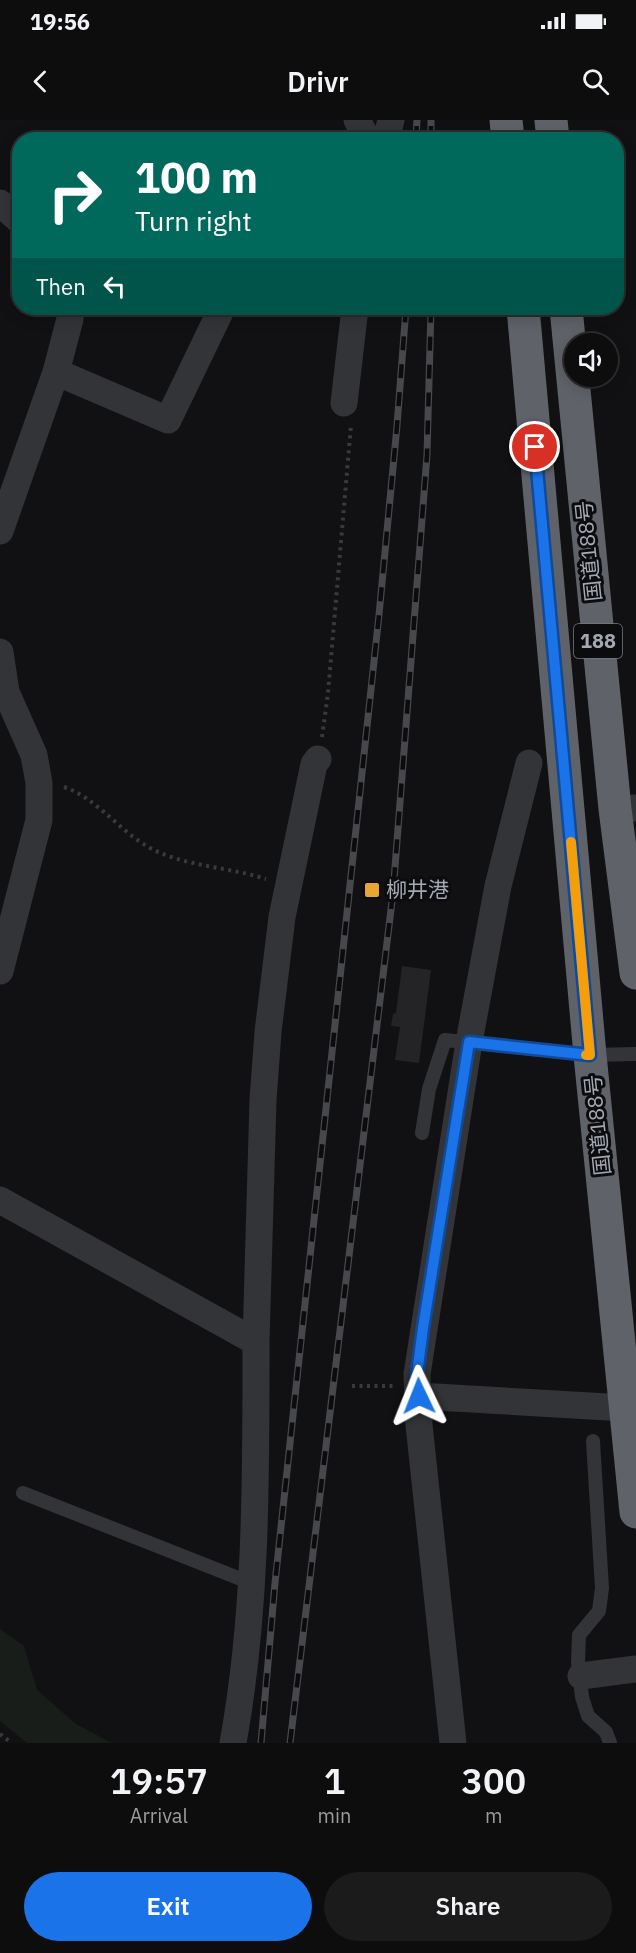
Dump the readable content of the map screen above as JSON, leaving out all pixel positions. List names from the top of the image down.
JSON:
{
  "streets": {
    "highway": ["国道188号", "188"]
  },
  "places": {
    "transit": ["柳井港"]
  },
  "page": {
    "status": "19:56",
    "header": "Drivr",
    "turn": ["100 m", "Turn right"],
    "then": "Then",
    "eta": [
      "19:57",
      "Arrival",
      "1",
      "min",
      "300",
      "m"
    ],
    "buttons": ["Exit", "Share"]
  }
}
